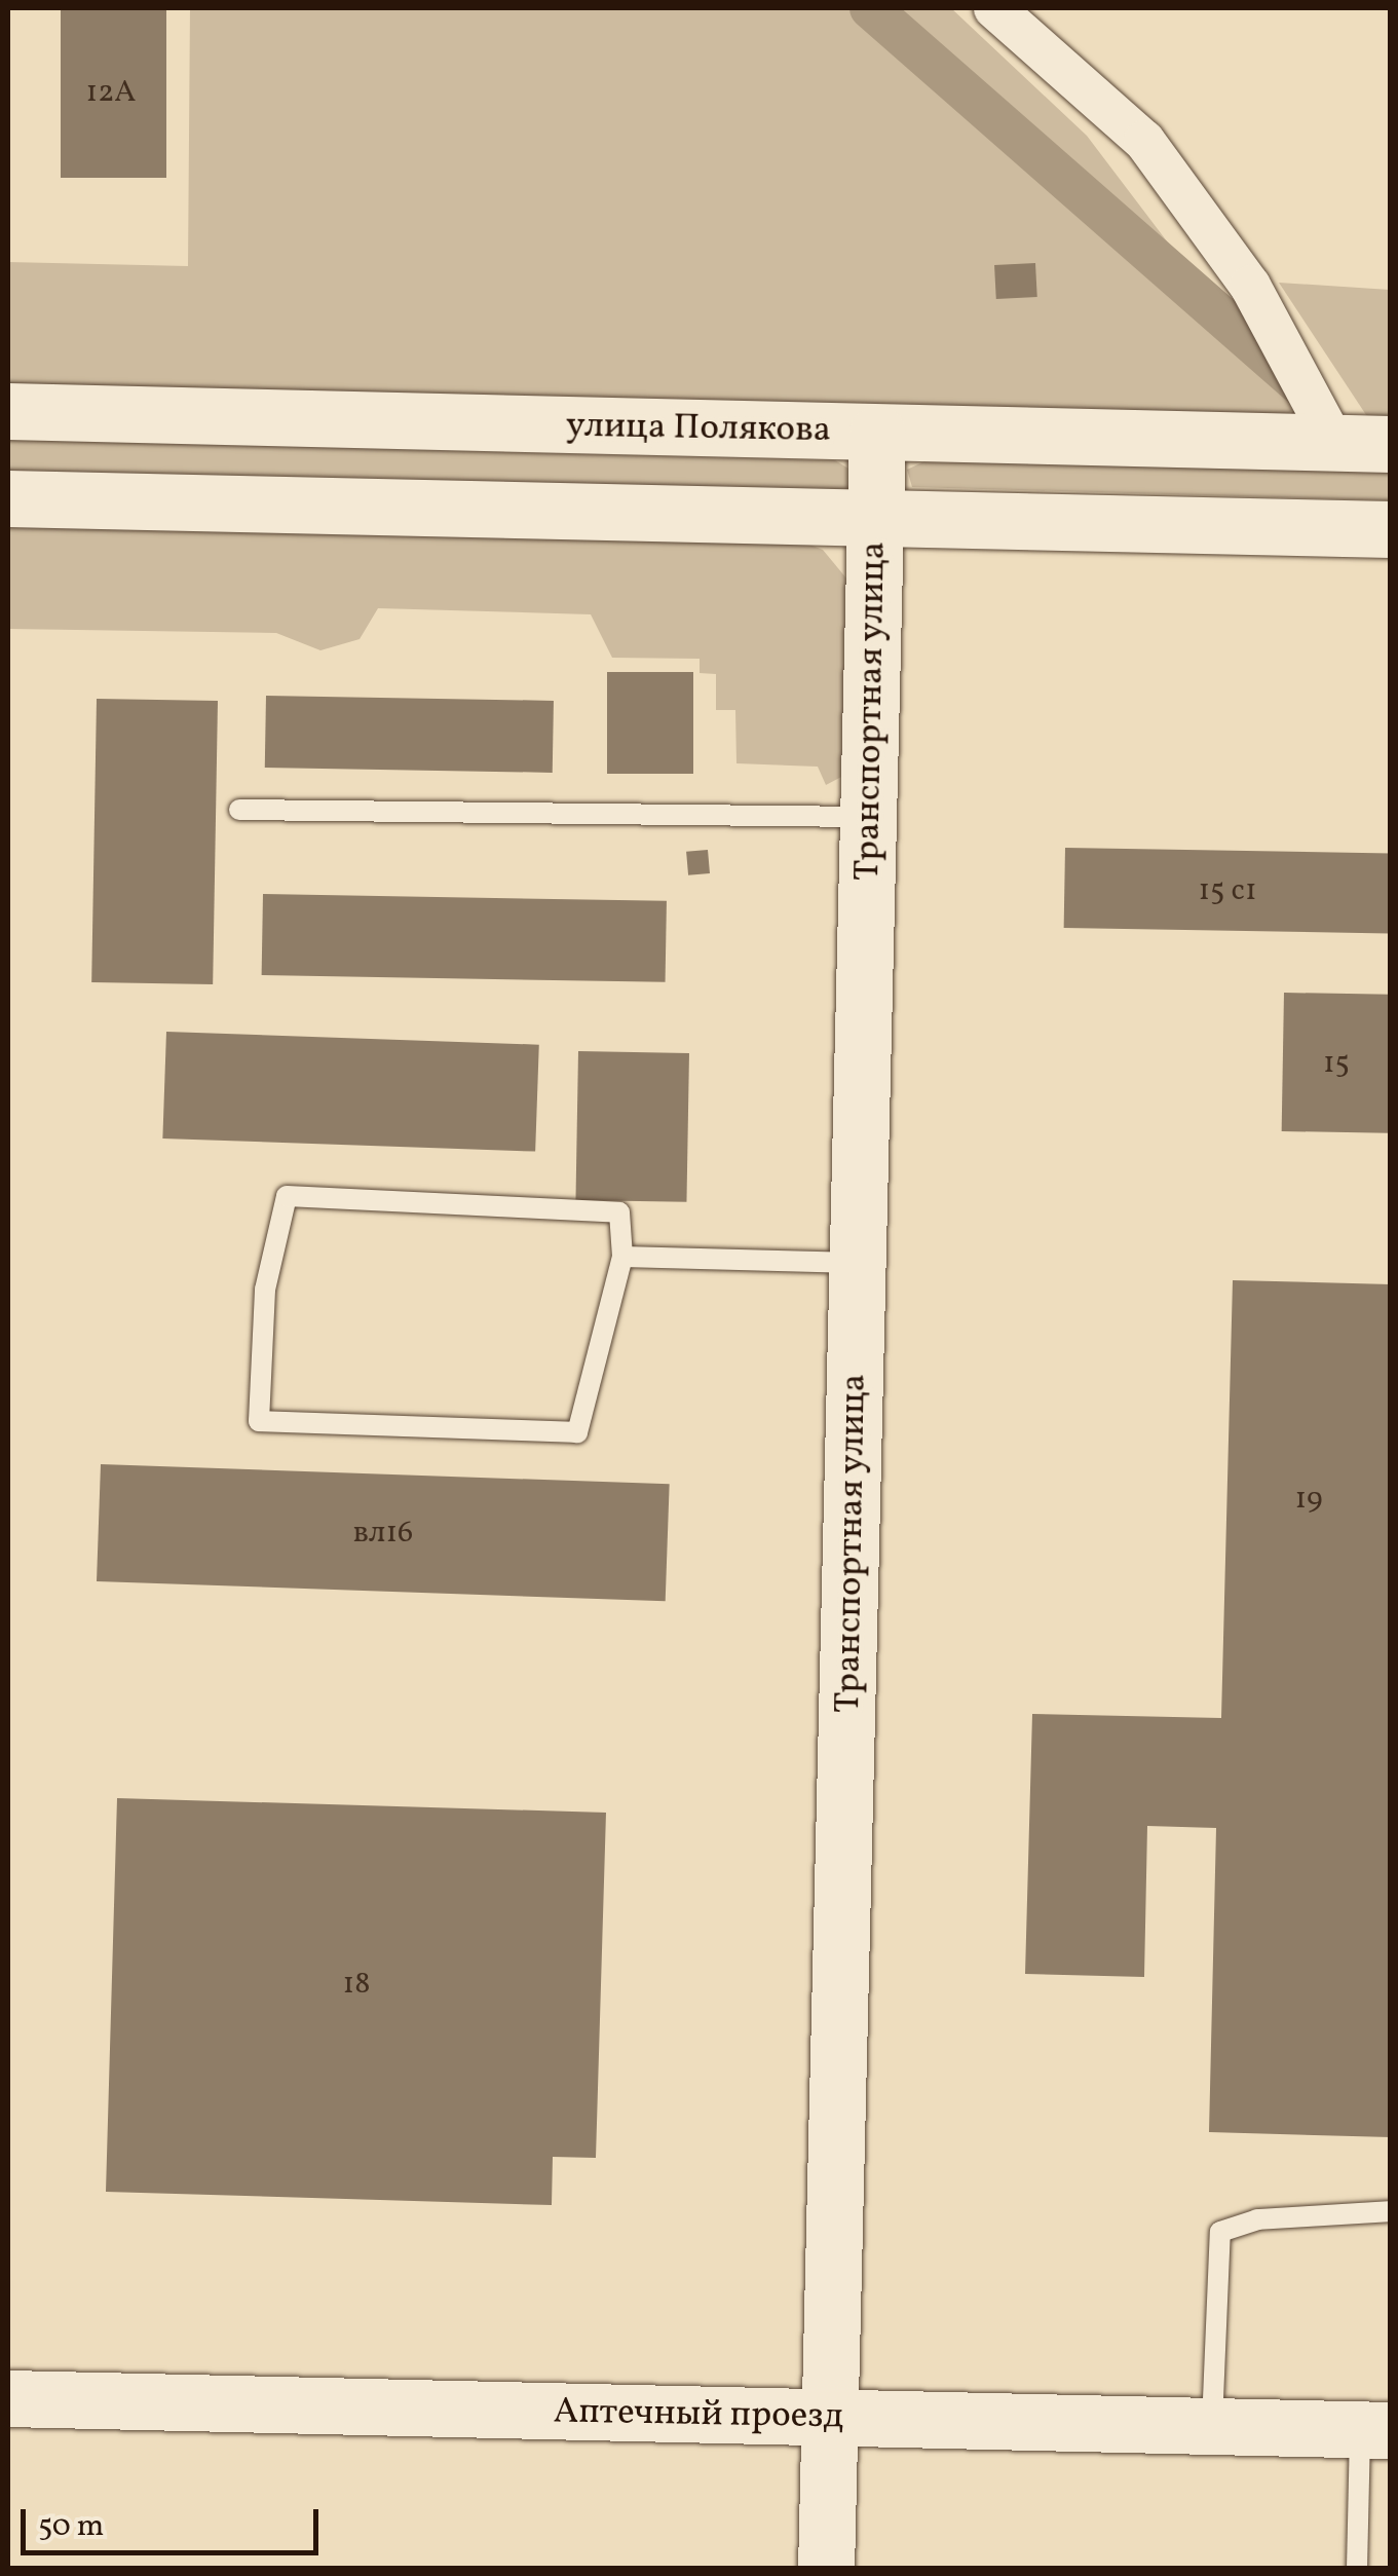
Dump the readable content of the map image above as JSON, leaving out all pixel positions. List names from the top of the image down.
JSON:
{
  "streets": {
    "street": ["улица Полякова", "Транспортная улица", "Аптечный проезд"]
  },
  "crossings": [
    ["улица Полякова", "Транспортная улица"],
    ["Транспортная улица", "Аптечный проезд"]
  ],
  "house_numbers": [
    "12А",
    "15 с1",
    "15",
    "19",
    "вл16",
    "18"
  ],
  "scale_bar": "50 m"
}
